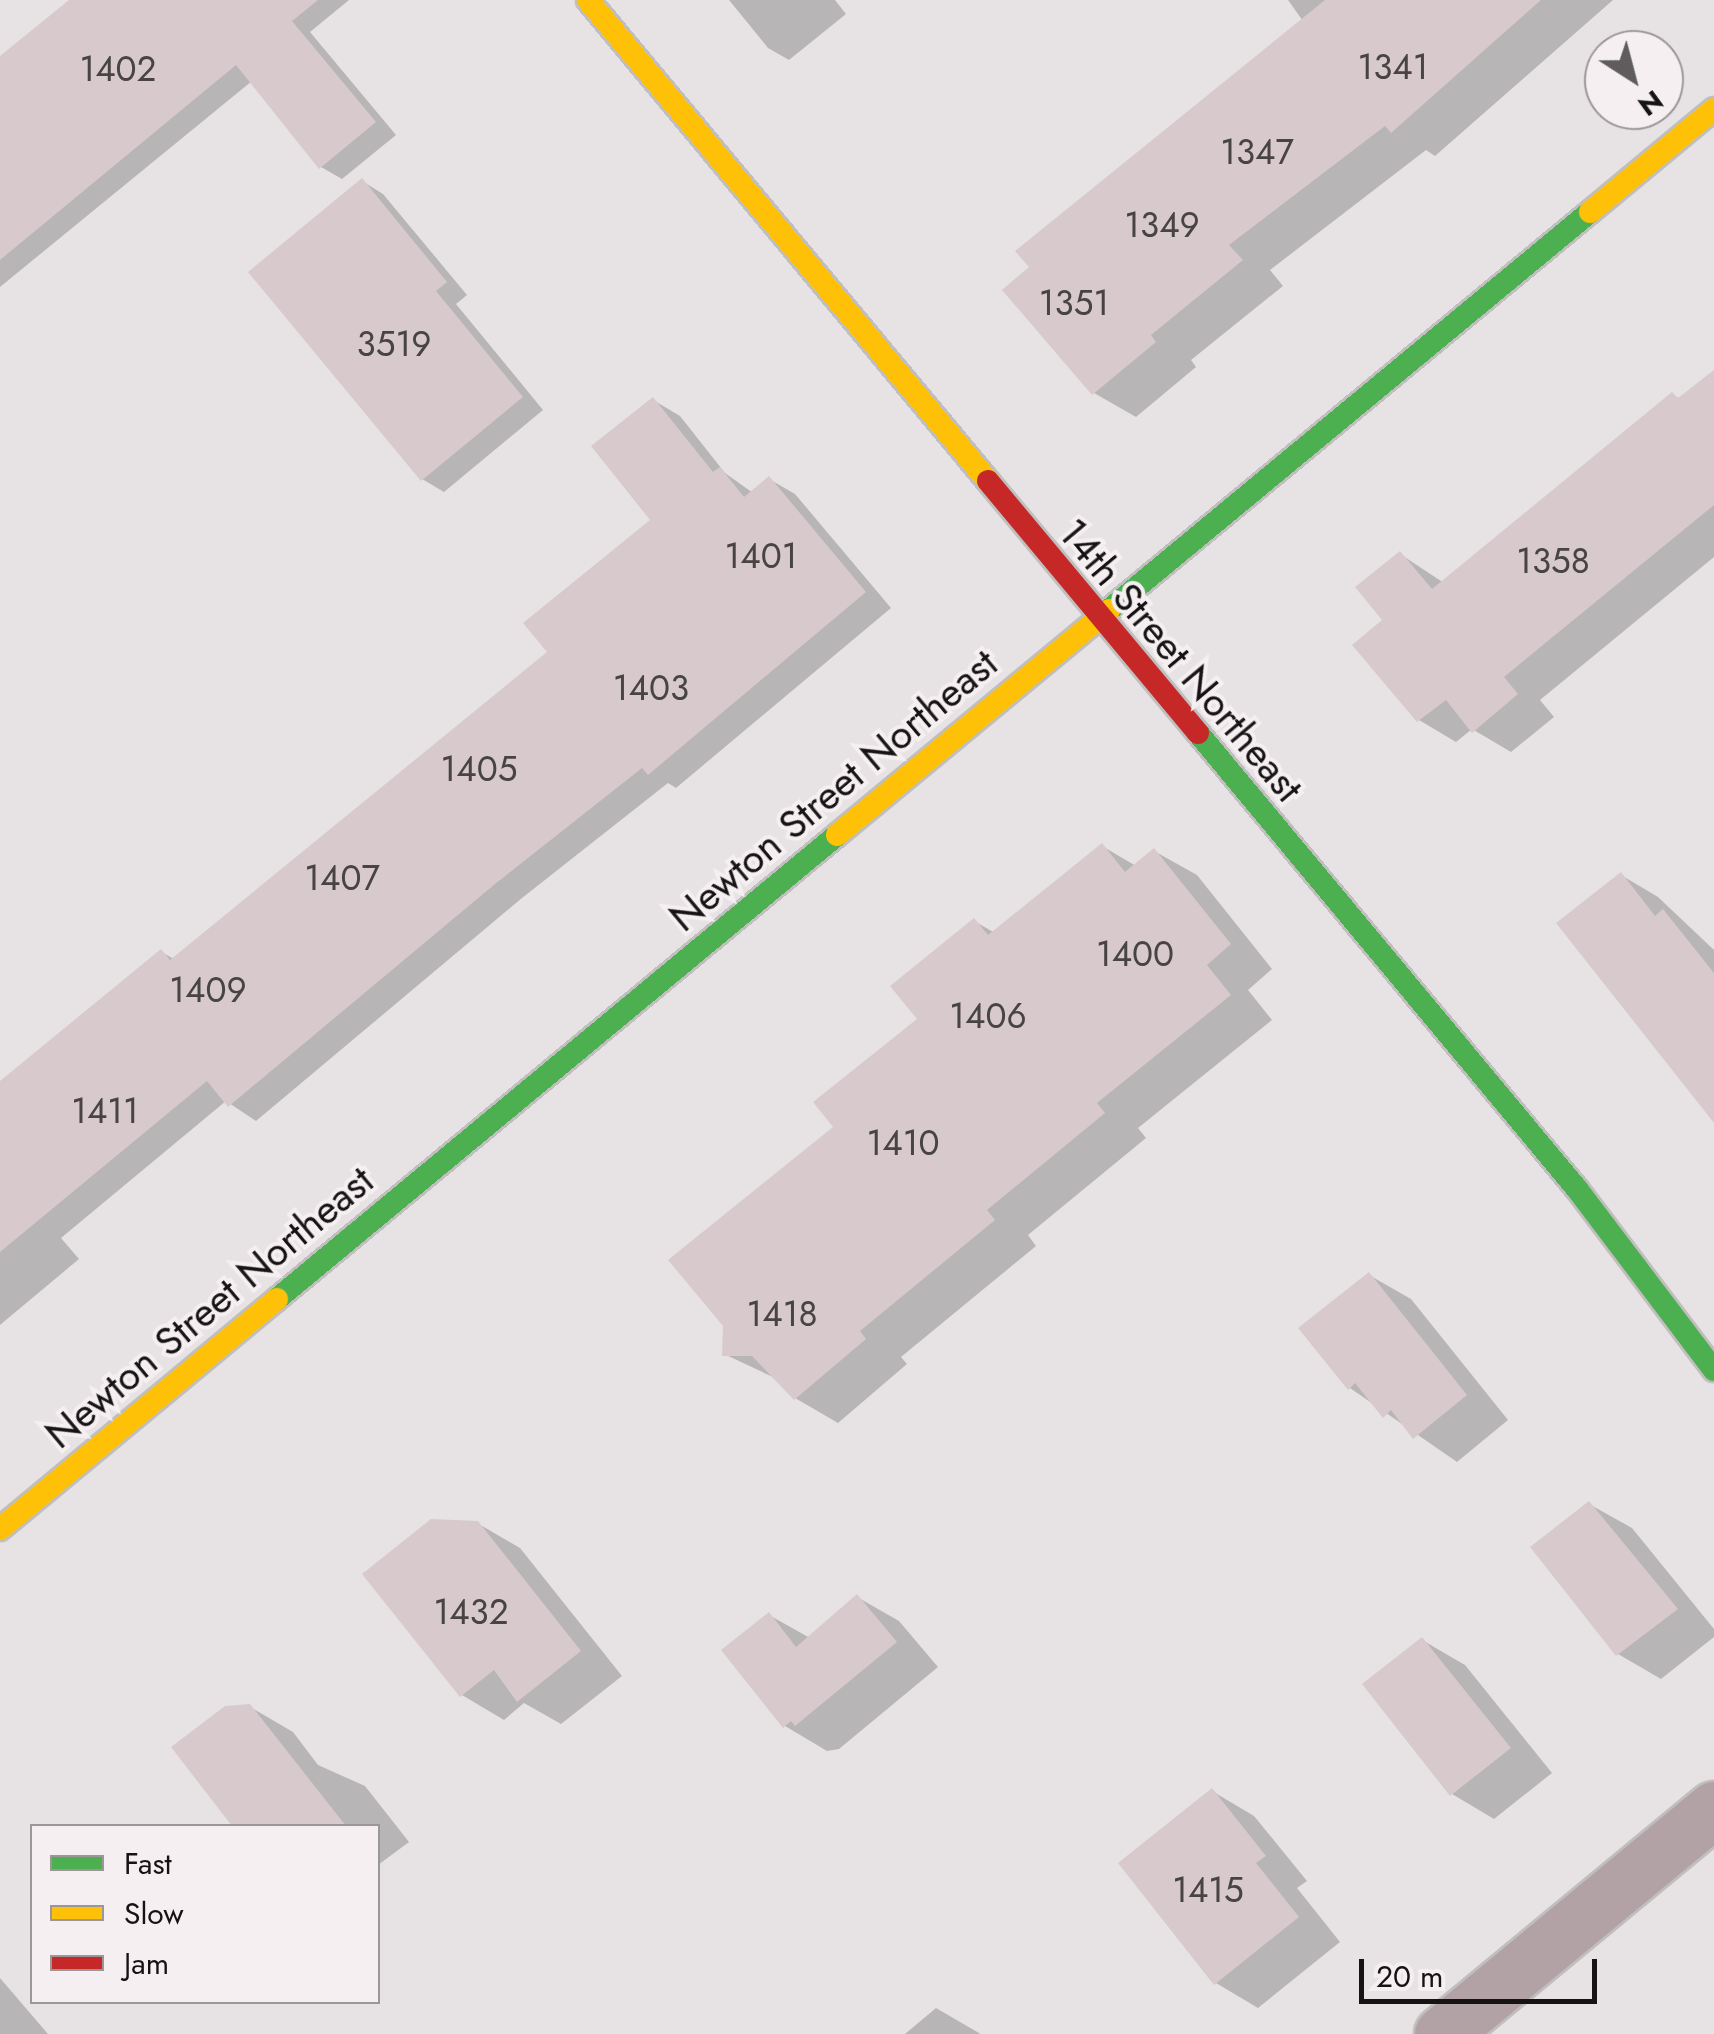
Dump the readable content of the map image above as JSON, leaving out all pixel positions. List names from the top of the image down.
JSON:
{
  "streets": {
    "street": ["14th Street Northeast", "Newton Street Northeast"]
  },
  "crossings": [
    ["14th Street Northeast", "Newton Street Northeast"]
  ],
  "house_numbers": [
    "1341",
    "1402",
    "1347",
    "1349",
    "1351",
    "3519",
    "1401",
    "1358",
    "1403",
    "1405",
    "1407",
    "1400",
    "1409",
    "1406",
    "1411",
    "1410",
    "1418",
    "1432",
    "1415"
  ],
  "legend": ["Fast", "Slow", "Jam"],
  "scale_bar": "20 m",
  "north": "bottom right"
}
